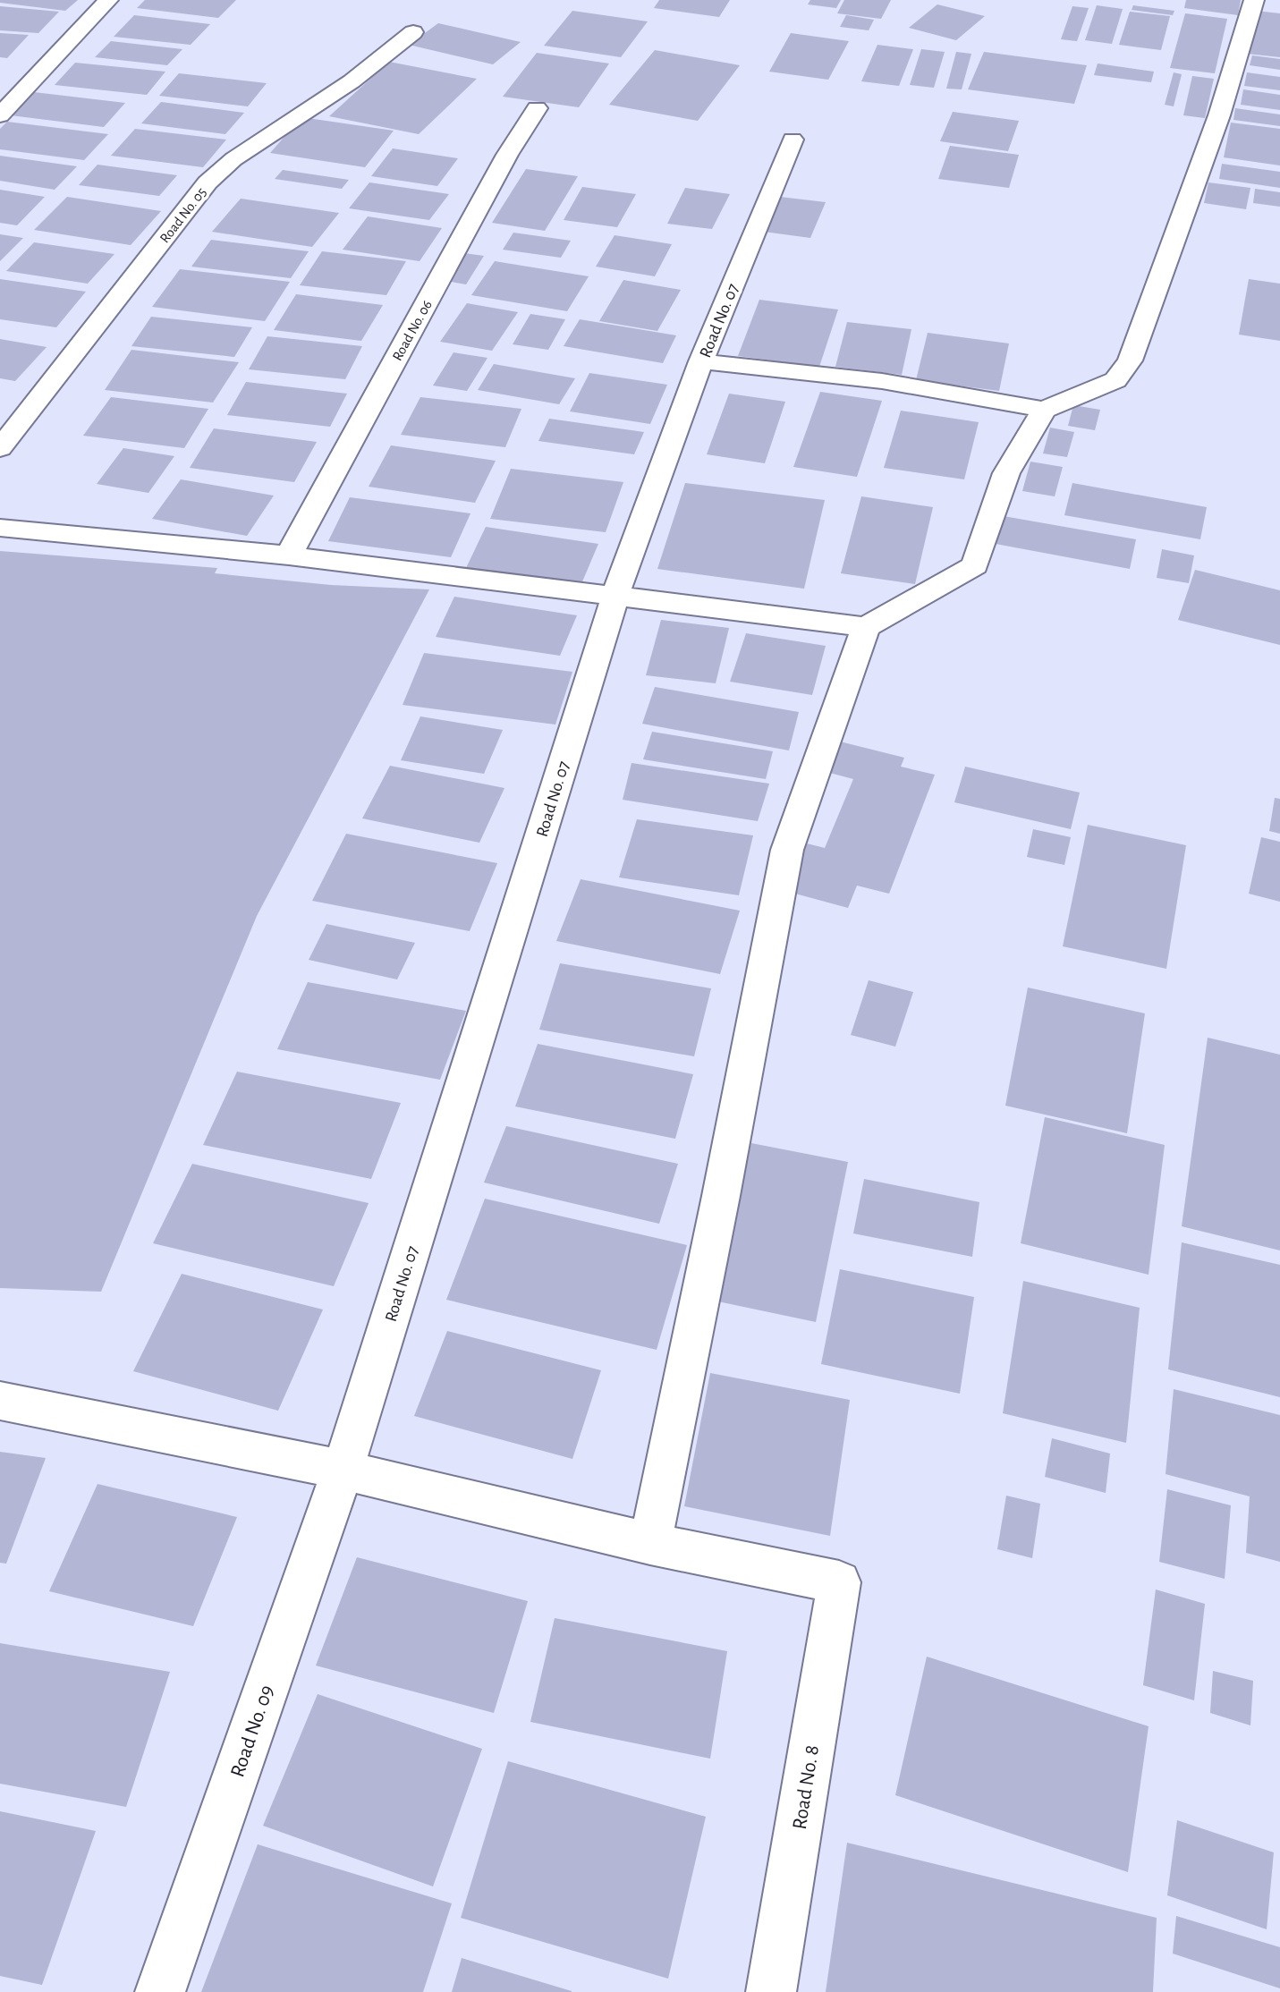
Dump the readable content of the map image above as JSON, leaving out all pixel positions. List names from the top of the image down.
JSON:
{
  "streets": {
    "street": [
      "Road No. 05",
      "Road No. 07",
      "Road No. 06",
      "Road No. 09",
      "Road No. 8"
    ]
  },
  "crossings": [
    ["Road No. 07", "Road No. 09"]
  ]
}
